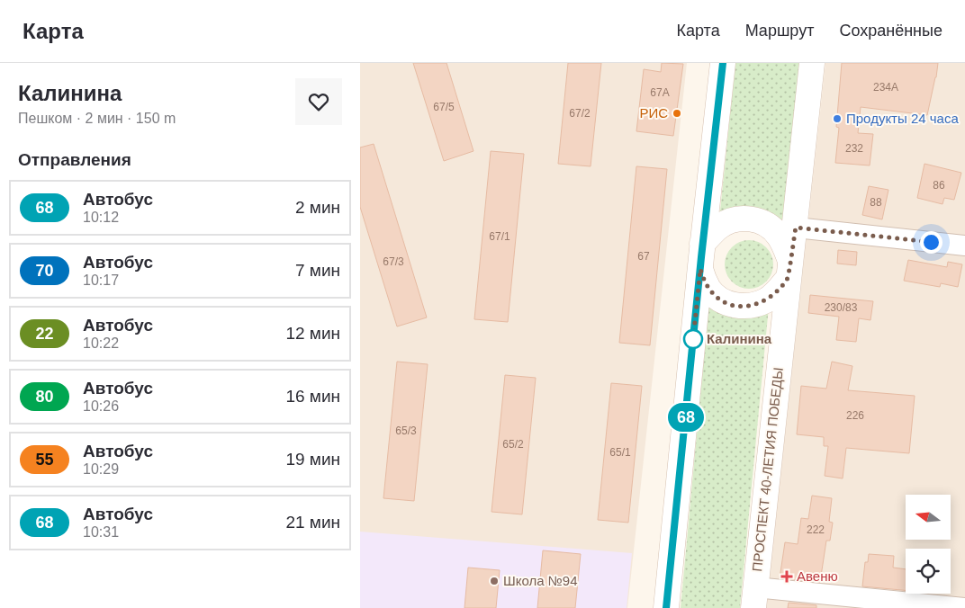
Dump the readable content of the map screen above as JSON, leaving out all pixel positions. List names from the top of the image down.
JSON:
{
  "streets": {
    "main road": ["ПРОСПЕКТ 40-ЛЕТИЯ ПОБЕДЫ"]
  },
  "places": {
    "other": [
      "РИС",
      "Продукты 24 часа",
      "Калинина",
      "Школа №94"
    ],
    "health": ["Авеню"]
  },
  "lines": ["bus line 68"],
  "house_numbers": [
    "234А",
    "67А",
    "67/5",
    "67/2",
    "232",
    "86",
    "88",
    "67/1",
    "67",
    "67/3",
    "230/83",
    "226",
    "65/3",
    "65/2",
    "65/1",
    "222"
  ],
  "north": "left",
  "page": {
    "header": "Карта",
    "nav": ["Карта", "Маршрут", "Сохранённые"],
    "heading": [
      ["Калинина", "Пешком · 2 мин · 150 m"],
      "Отправления"
    ],
    "on_map": "68",
    "list": [
      {
        "mark": "68",
        "name": "Автобус",
        "note": "10:12",
        "value": "2 мин"
      },
      {
        "mark": "70",
        "name": "Автобус",
        "note": "10:17",
        "value": "7 мин"
      },
      {
        "mark": "22",
        "name": "Автобус",
        "note": "10:22",
        "value": "12 мин"
      },
      {
        "mark": "80",
        "name": "Автобус",
        "note": "10:26",
        "value": "16 мин"
      },
      {
        "mark": "55",
        "name": "Автобус",
        "note": "10:29",
        "value": "19 мин"
      },
      {
        "mark": "68",
        "name": "Автобус",
        "note": "10:31",
        "value": "21 мин"
      }
    ]
  }
}
